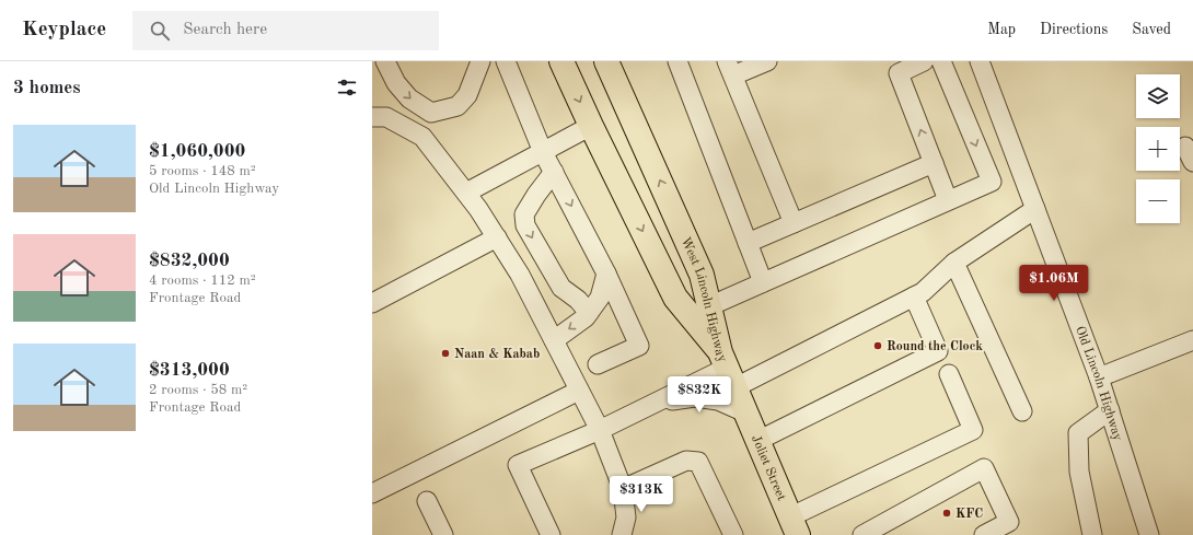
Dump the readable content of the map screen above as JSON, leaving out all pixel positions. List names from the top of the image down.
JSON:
{
  "streets": {
    "main road": ["West Lincoln Highway", "Joliet Street"],
    "street": ["Old Lincoln Highway"]
  },
  "crossings": [
    ["West Lincoln Highway", "Joliet Street"]
  ],
  "places": ["Round the Clock", "Naan & Kabab", "KFC"],
  "page": {
    "header": "Keyplace",
    "search": "Search here",
    "nav": ["Map", "Directions", "Saved"],
    "heading": "3 homes",
    "map_buttons": ["+", "−"],
    "list": [
      {
        "name": "$1,060,000",
        "note": "5 rooms · 148 m² · Old Lincoln Highway"
      },
      {
        "name": "$832,000",
        "note": "4 rooms · 112 m² · Frontage Road"
      },
      {
        "name": "$313,000",
        "note": "2 rooms · 58 m² · Frontage Road"
      }
    ],
    "price": ["$1.06M", "$832K", "$313K"]
  }
}
